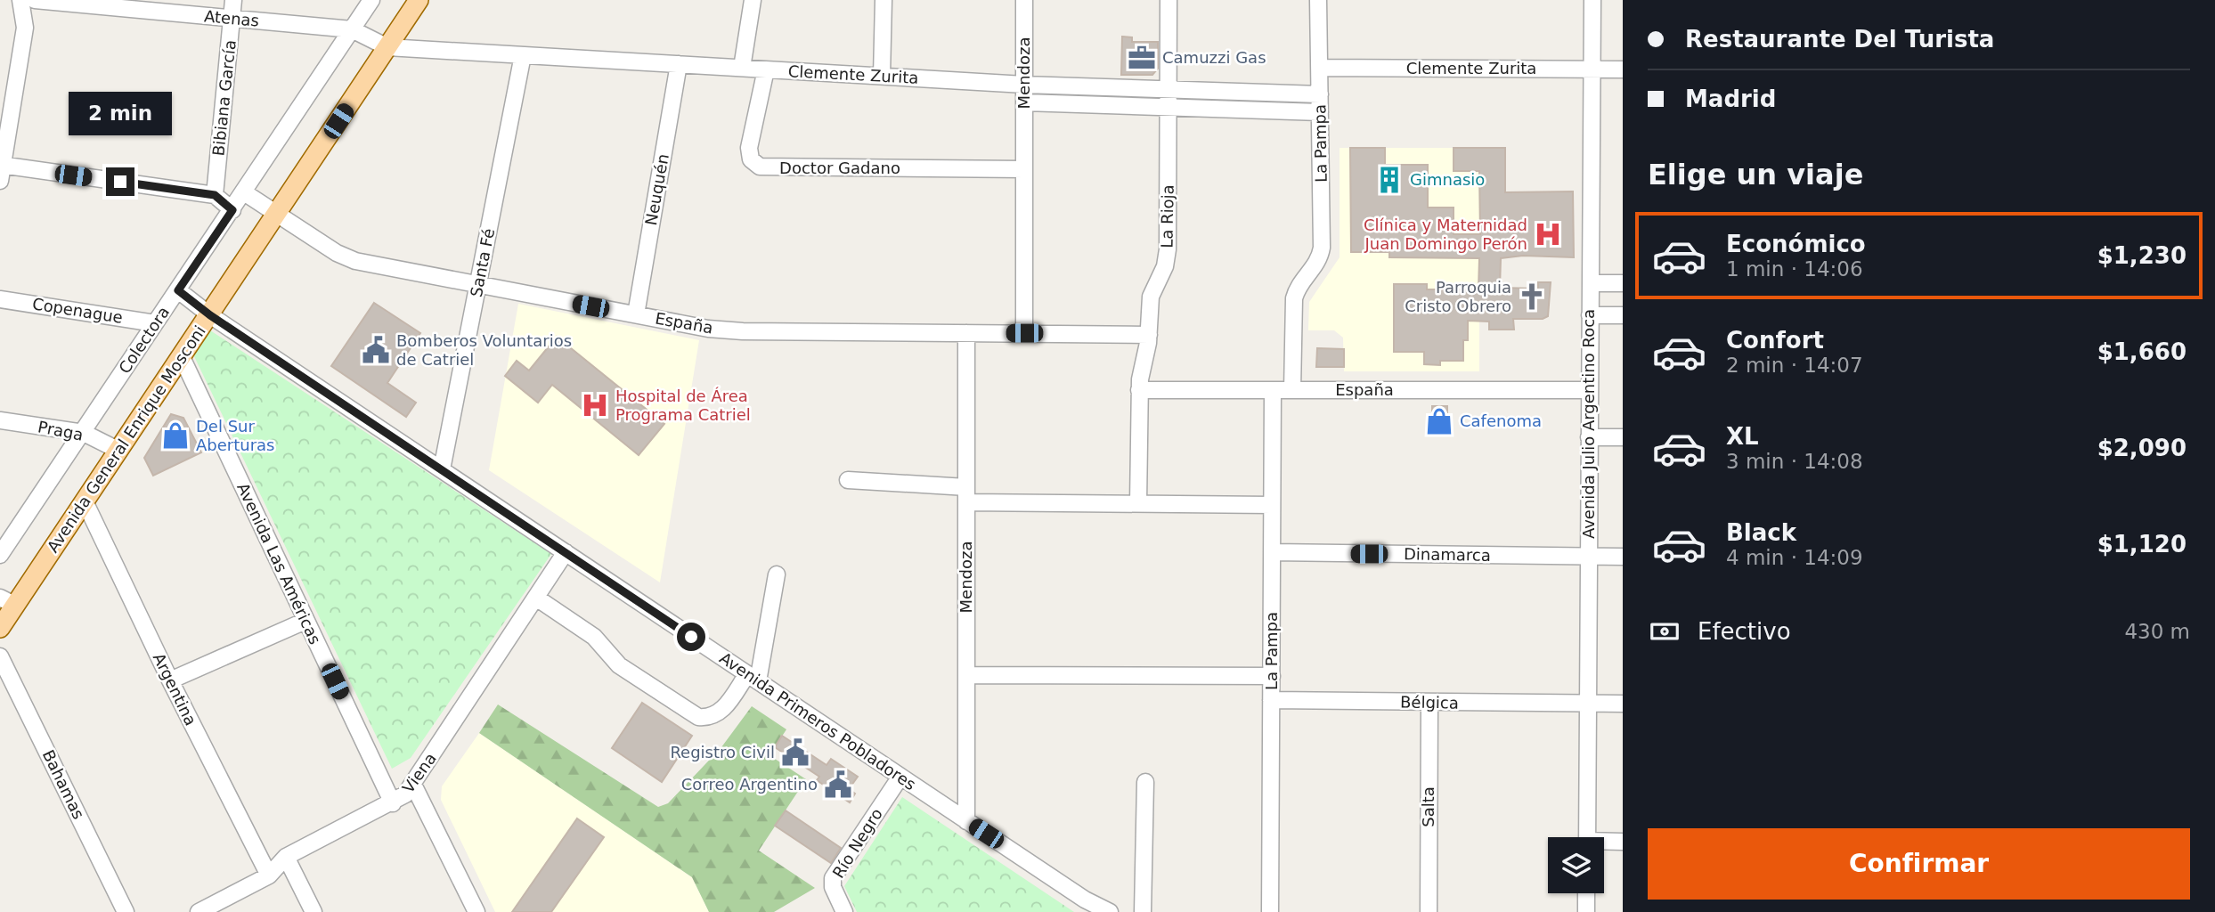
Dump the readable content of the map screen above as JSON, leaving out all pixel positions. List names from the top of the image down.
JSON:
{
  "streets": {
    "main road": ["Avenida General Enrique Mosconi"],
    "street": [
      "Atenas",
      "Clemente Zurita",
      "Mendoza",
      "Bibiana García",
      "La Pampa",
      "Doctor Gadano",
      "Neuquén",
      "La Rioja",
      "Santa Fé",
      "Copenague",
      "España",
      "Colectora",
      "Avenida Julio Argentino Roca",
      "Praga",
      "Dinamarca",
      "Avenida Las Américas",
      "Argentina",
      "Bélgica",
      "Avenida Primeros Pobladores",
      "Viena",
      "Bahamas",
      "Salta",
      "Río Negro"
    ]
  },
  "crossings": [
    ["Atenas", "Clemente Zurita"],
    ["Atenas", "Bibiana García"],
    ["Atenas", "Colectora"],
    ["Atenas", "Avenida General Enrique Mosconi"],
    ["Clemente Zurita", "Mendoza"],
    ["Clemente Zurita", "La Pampa"],
    ["Clemente Zurita", "Doctor Gadano"],
    ["Clemente Zurita", "Neuquén"],
    ["Clemente Zurita", "La Rioja"],
    ["Clemente Zurita", "Santa Fé"],
    ["Clemente Zurita", "Avenida Julio Argentino Roca"],
    ["Clemente Zurita", "Avenida General Enrique Mosconi"],
    ["Mendoza", "Doctor Gadano"],
    ["Mendoza", "España"],
    ["Mendoza", "Avenida Primeros Pobladores"],
    ["La Pampa", "España"],
    ["La Pampa", "Dinamarca"],
    ["La Pampa", "Bélgica"],
    ["Neuquén", "España"],
    ["La Rioja", "España"],
    ["Santa Fé", "España"],
    ["Santa Fé", "Avenida Primeros Pobladores"],
    ["Copenague", "Colectora"],
    ["España", "Colectora"],
    ["España", "Avenida Julio Argentino Roca"],
    ["España", "Avenida General Enrique Mosconi"],
    ["Colectora", "Praga"],
    ["Colectora", "Avenida Primeros Pobladores"],
    ["Avenida Julio Argentino Roca", "Dinamarca"],
    ["Avenida Julio Argentino Roca", "Bélgica"],
    ["Praga", "Avenida General Enrique Mosconi"],
    ["Avenida General Enrique Mosconi", "Avenida Las Américas"],
    ["Avenida General Enrique Mosconi", "Argentina"],
    ["Avenida General Enrique Mosconi", "Avenida Primeros Pobladores"],
    ["Avenida Las Américas", "Viena"],
    ["Argentina", "Viena"],
    ["Bélgica", "Salta"],
    ["Avenida Primeros Pobladores", "Viena"],
    ["Avenida Primeros Pobladores", "Río Negro"]
  ],
  "places": {
    "office": ["Camuzzi Gas"],
    "building": ["Gimnasio"],
    "hospital": ["Clínica y Maternidad Juan Domingo Perón", "Hospital de Área Programa Catriel"],
    "church": ["Parroquia Cristo Obrero"],
    "public building": ["Bomberos Voluntarios de Catriel", "Registro Civil", "Correo Argentino"],
    "shop": ["Cafenoma", "Del Sur Aberturas"]
  },
  "page": {
    "banner": ["Restaurante Del Turista", "Madrid"],
    "bubble": "2 min",
    "heading": "Elige un viaje",
    "list": [
      {
        "name": "Económico",
        "note": "1 min · 14:06",
        "value": "$1,230"
      },
      {
        "name": "Confort",
        "note": "2 min · 14:07",
        "value": "$1,660"
      },
      {
        "name": "XL",
        "note": "3 min · 14:08",
        "value": "$2,090"
      },
      {
        "name": "Black",
        "note": "4 min · 14:09",
        "value": "$1,120"
      }
    ],
    "pay": ["Efectivo", "430 m"],
    "buttons": "Confirmar"
  }
}
